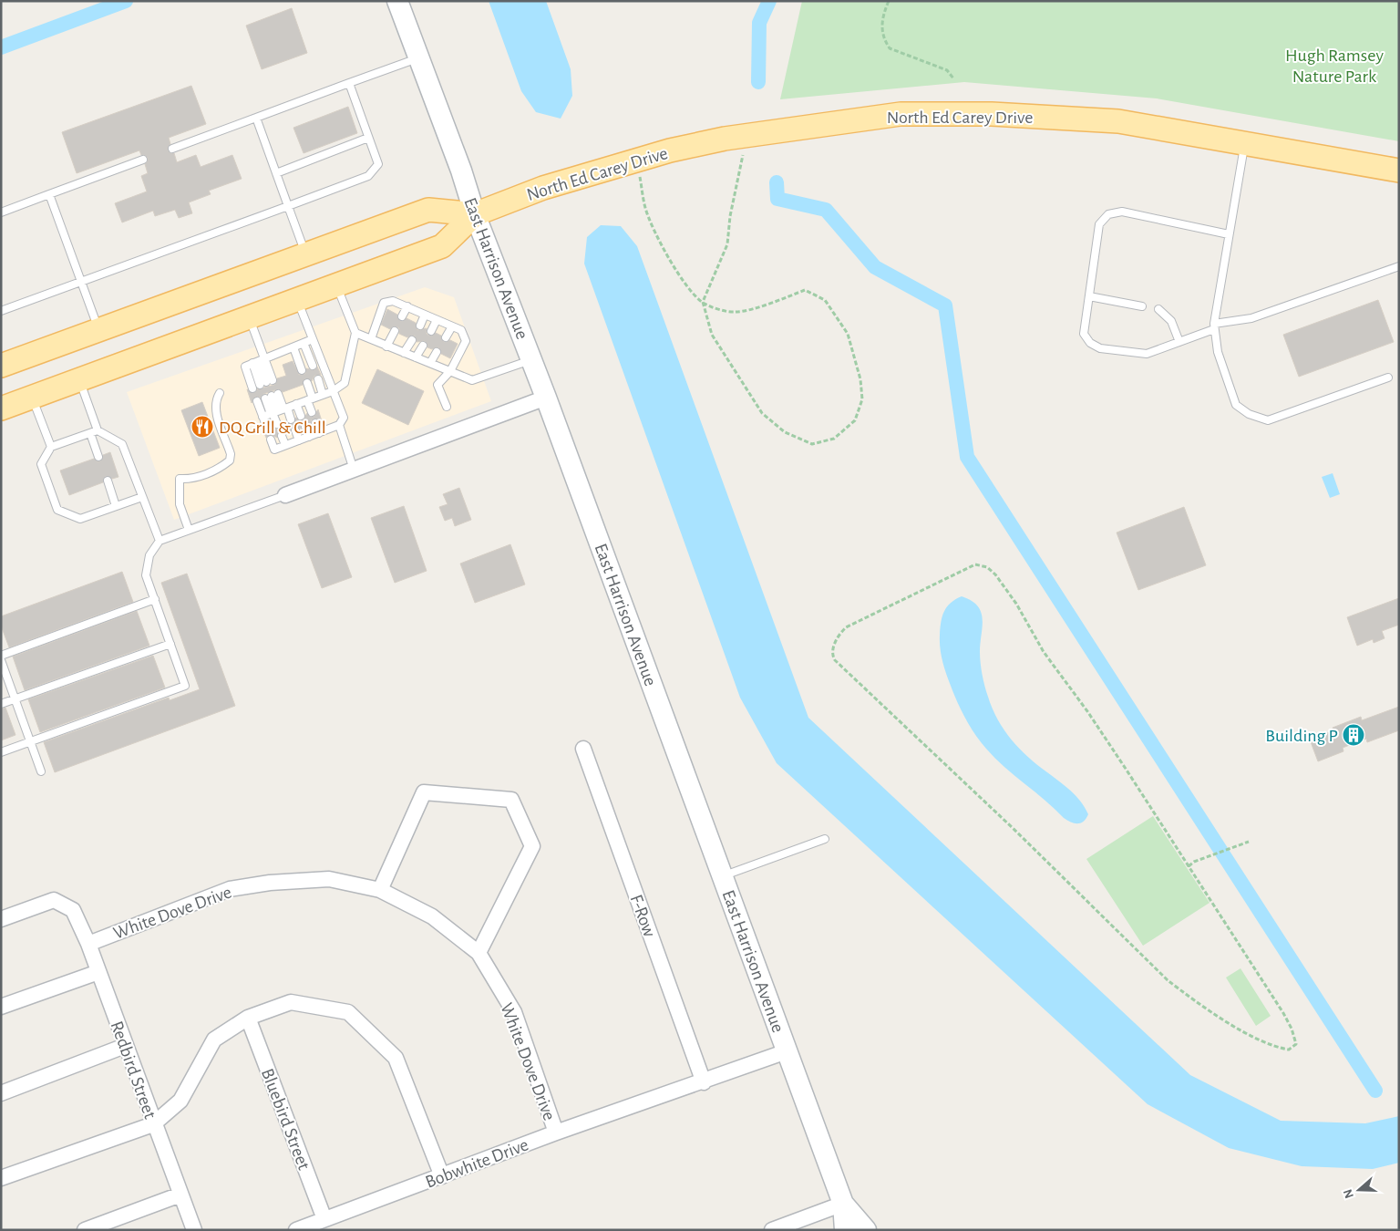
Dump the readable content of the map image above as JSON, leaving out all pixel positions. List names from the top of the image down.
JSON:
{
  "streets": {
    "main road": ["North Ed Carey Drive", "East Harrison Avenue"],
    "street": [
      "White Dove Drive",
      "F-Row",
      "Redbird Street",
      "Bluebird Street",
      "Bobwhite Drive"
    ]
  },
  "crossings": [
    ["North Ed Carey Drive", "East Harrison Avenue"],
    ["East Harrison Avenue", "Bobwhite Drive"],
    ["White Dove Drive", "Redbird Street"],
    ["White Dove Drive", "Bobwhite Drive"],
    ["F-Row", "Bobwhite Drive"],
    ["Bluebird Street", "Bobwhite Drive"]
  ],
  "parks": ["Hugh Ramsey Nature Park"],
  "places": {
    "restaurant": ["DQ Grill & Chill"],
    "building": ["Building P"]
  },
  "north": "left"
}
